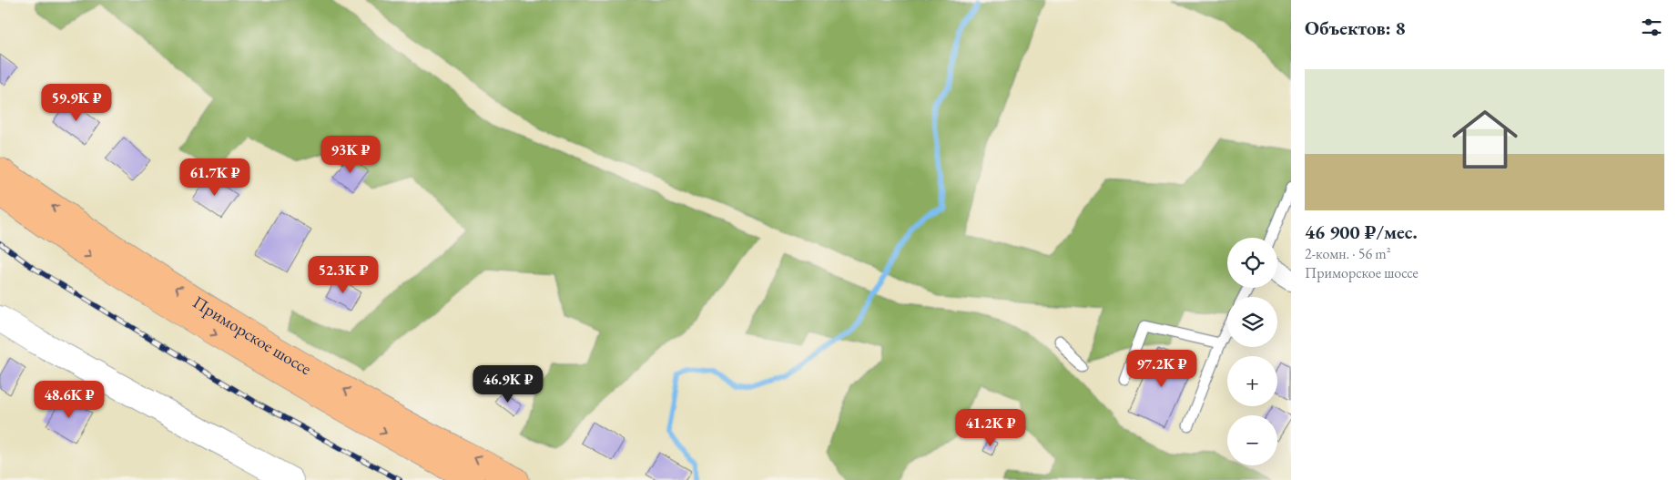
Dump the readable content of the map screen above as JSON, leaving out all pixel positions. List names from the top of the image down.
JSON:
{
  "streets": {
    "highway": ["Приморское шоссе"]
  },
  "page": {
    "heading": "Объектов: 8",
    "list": [
      {
        "name": "46 900 ₽/мес.",
        "note": "2-комн. · 56 m² · Приморское шоссе"
      }
    ],
    "price": [
      "59.9K ₽",
      "93K ₽",
      "61.7K ₽",
      "52.3K ₽",
      "97.2K ₽",
      "46.9K ₽",
      "48.6K ₽",
      "41.2K ₽"
    ],
    "map_buttons": ["+", "−"]
  }
}
